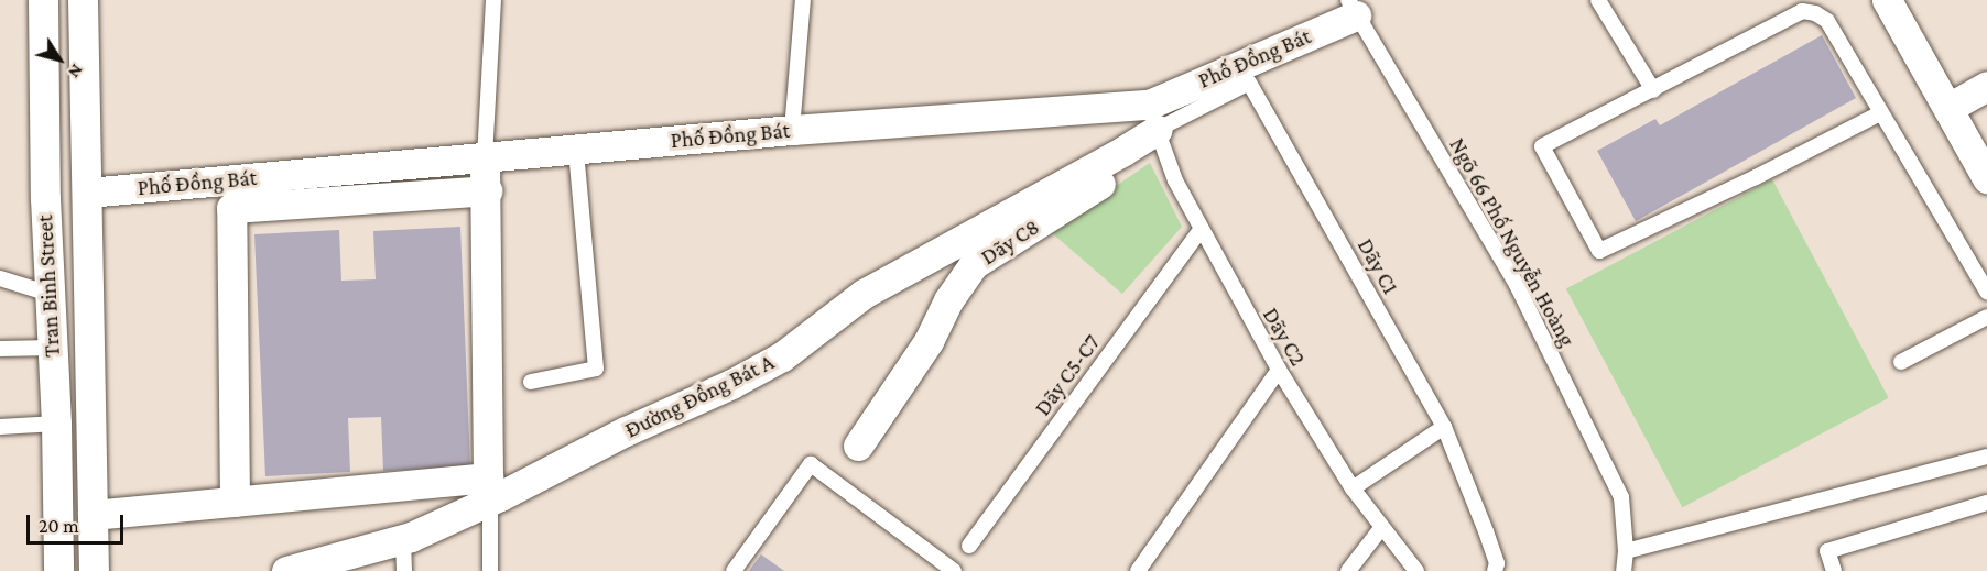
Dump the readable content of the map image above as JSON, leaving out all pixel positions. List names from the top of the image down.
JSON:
{
  "streets": {
    "street": [
      "Phố Đồng Bát",
      "Dãy C8",
      "Tran Binh Street",
      "Đường Đồng Bát A"
    ],
    "lane": [
      "Ngõ 66 Phố Nguyễn Hoàng",
      "Dãy C1",
      "Dãy C2",
      "Dãy C5-C7"
    ]
  },
  "crossings": [
    ["Phố Đồng Bát", "Dãy C8"],
    ["Phố Đồng Bát", "Ngõ 66 Phố Nguyễn Hoàng"],
    ["Phố Đồng Bát", "Dãy C1"],
    ["Phố Đồng Bát", "Tran Binh Street"],
    ["Phố Đồng Bát", "Dãy C2"],
    ["Phố Đồng Bát", "Đường Đồng Bát A"],
    ["Dãy C8", "Dãy C1"],
    ["Dãy C8", "Dãy C2"],
    ["Dãy C8", "Đường Đồng Bát A"],
    ["Dãy C1", "Dãy C2"],
    ["Dãy C1", "Đường Đồng Bát A"],
    ["Dãy C2", "Dãy C5-C7"],
    ["Dãy C2", "Đường Đồng Bát A"]
  ],
  "scale_bar": "20 m",
  "north": "bottom right"
}
